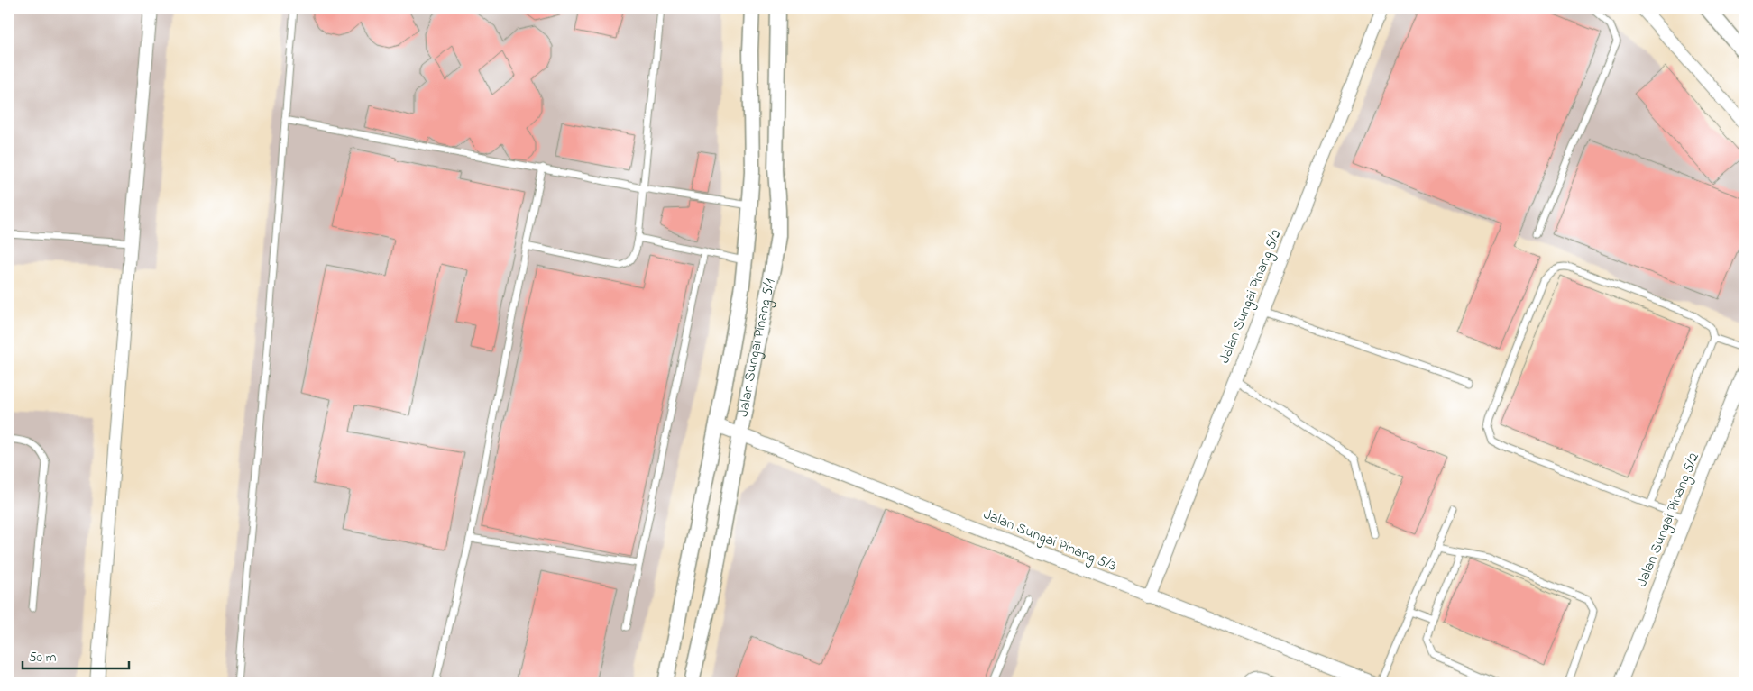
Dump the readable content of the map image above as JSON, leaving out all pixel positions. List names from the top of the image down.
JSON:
{
  "streets": {
    "street": ["Jalan Sungai Pinang 5/2", "Jalan Sungai Pinang 5/1", "Jalan Sungai Pinang 5/3"]
  },
  "crossings": [
    ["Jalan Sungai Pinang 5/2", "Jalan Sungai Pinang 5/3"],
    ["Jalan Sungai Pinang 5/1", "Jalan Sungai Pinang 5/3"]
  ],
  "scale_bar": "50 m"
}
